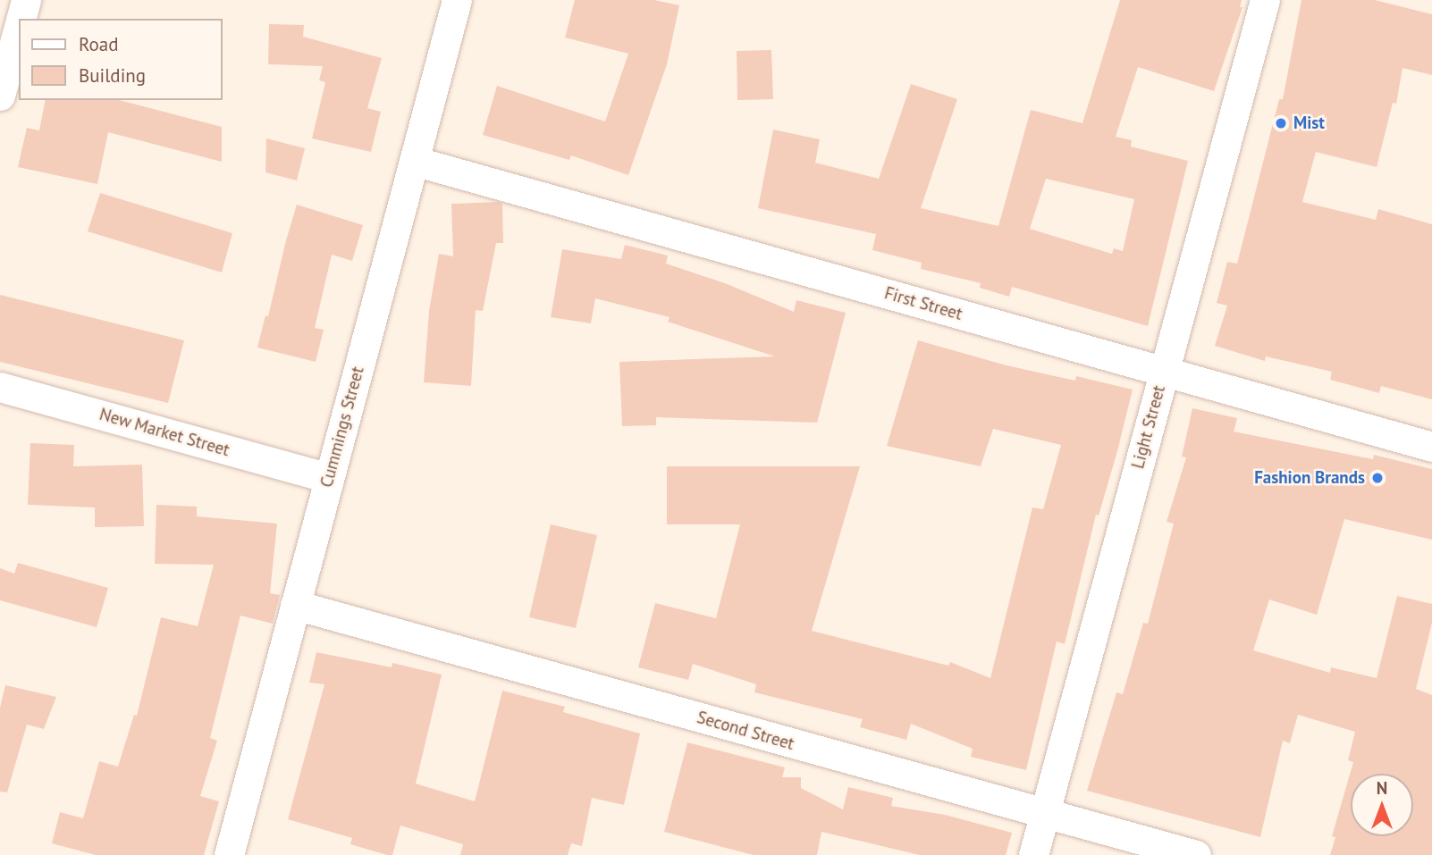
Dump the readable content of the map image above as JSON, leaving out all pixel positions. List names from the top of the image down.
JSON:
{
  "streets": {
    "street": [
      "First Street",
      "Cummings Street",
      "Light Street",
      "New Market Street",
      "Second Street"
    ]
  },
  "crossings": [
    ["First Street", "Cummings Street"],
    ["First Street", "Light Street"],
    ["Cummings Street", "New Market Street"],
    ["Cummings Street", "Second Street"],
    ["Light Street", "Second Street"]
  ],
  "places": ["Mist", "Fashion Brands"],
  "legend": ["Road", "Building"],
  "north": "top"
}
